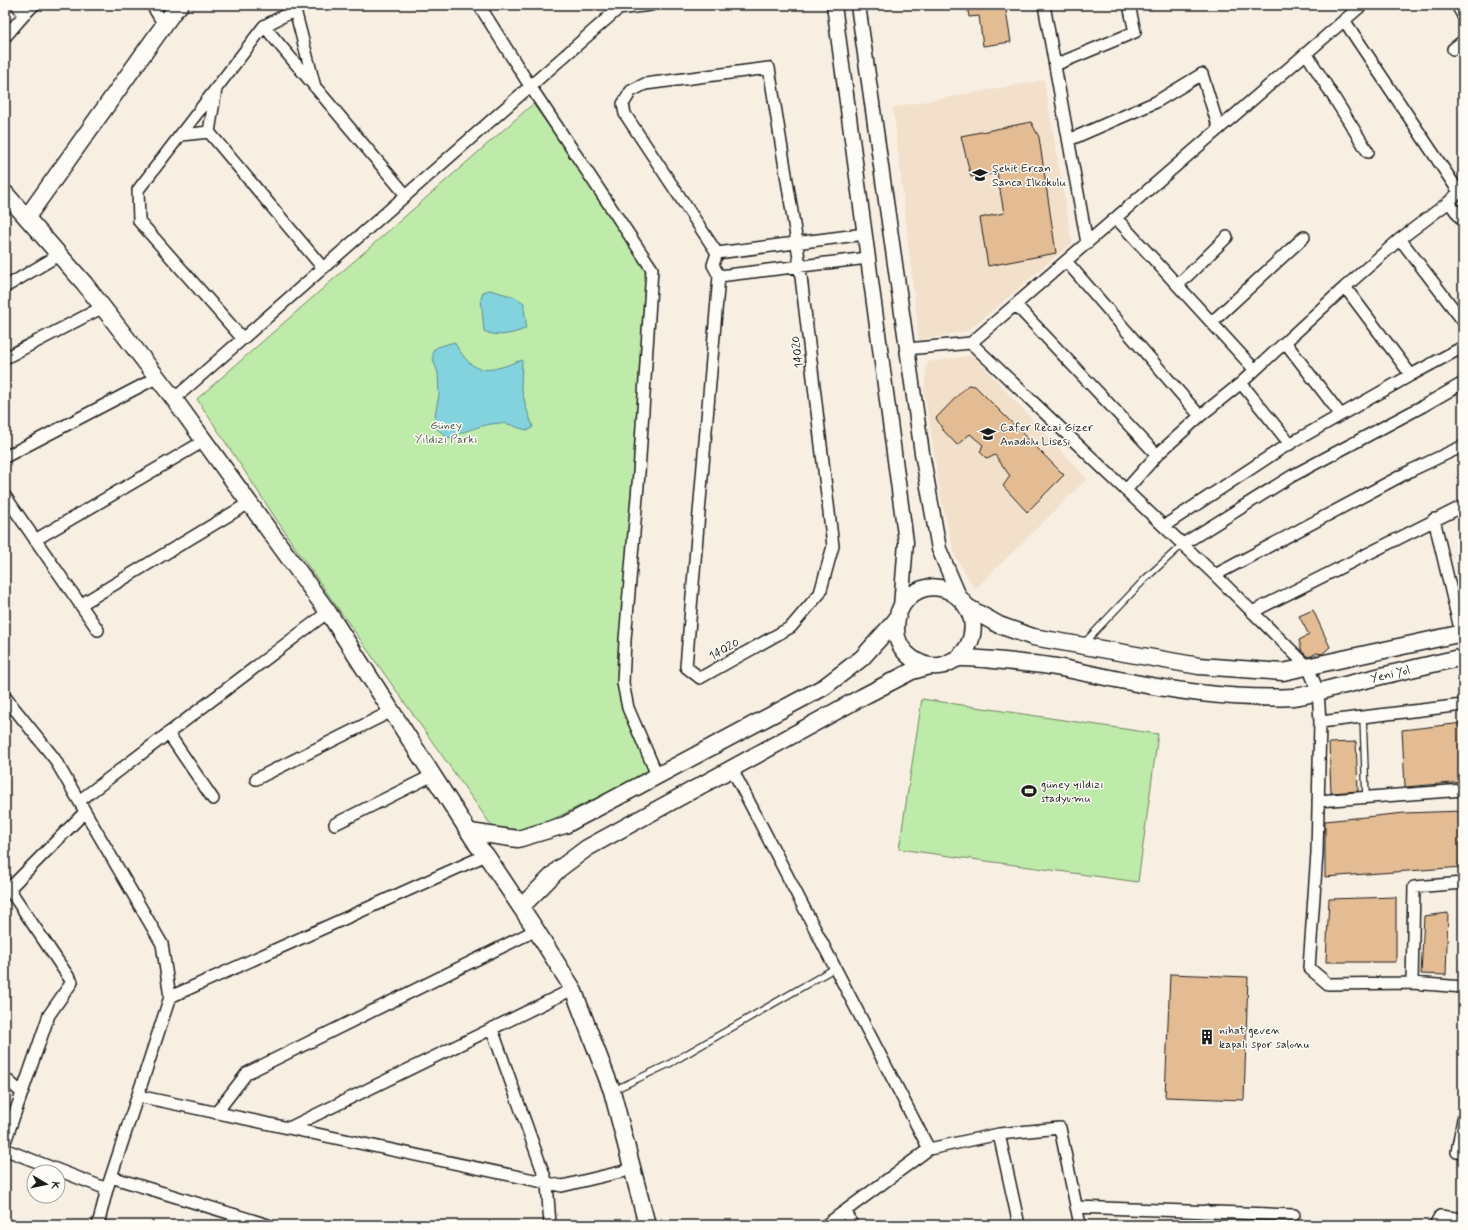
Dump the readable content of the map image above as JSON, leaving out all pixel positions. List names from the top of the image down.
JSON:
{
  "streets": {
    "main road": ["Yeni Yol"],
    "street": ["14020"]
  },
  "parks": ["Güney Yıldızı Parkı"],
  "places": {
    "school or university": ["Şehit Ercan Sanca İlkokulu", "Cafer Recai Gizer Anadolu Lisesi"],
    "sports": ["güney yıldızı stadyumu"],
    "building": ["nihat geven kapalı spor salonu"]
  },
  "north": "right"
}
